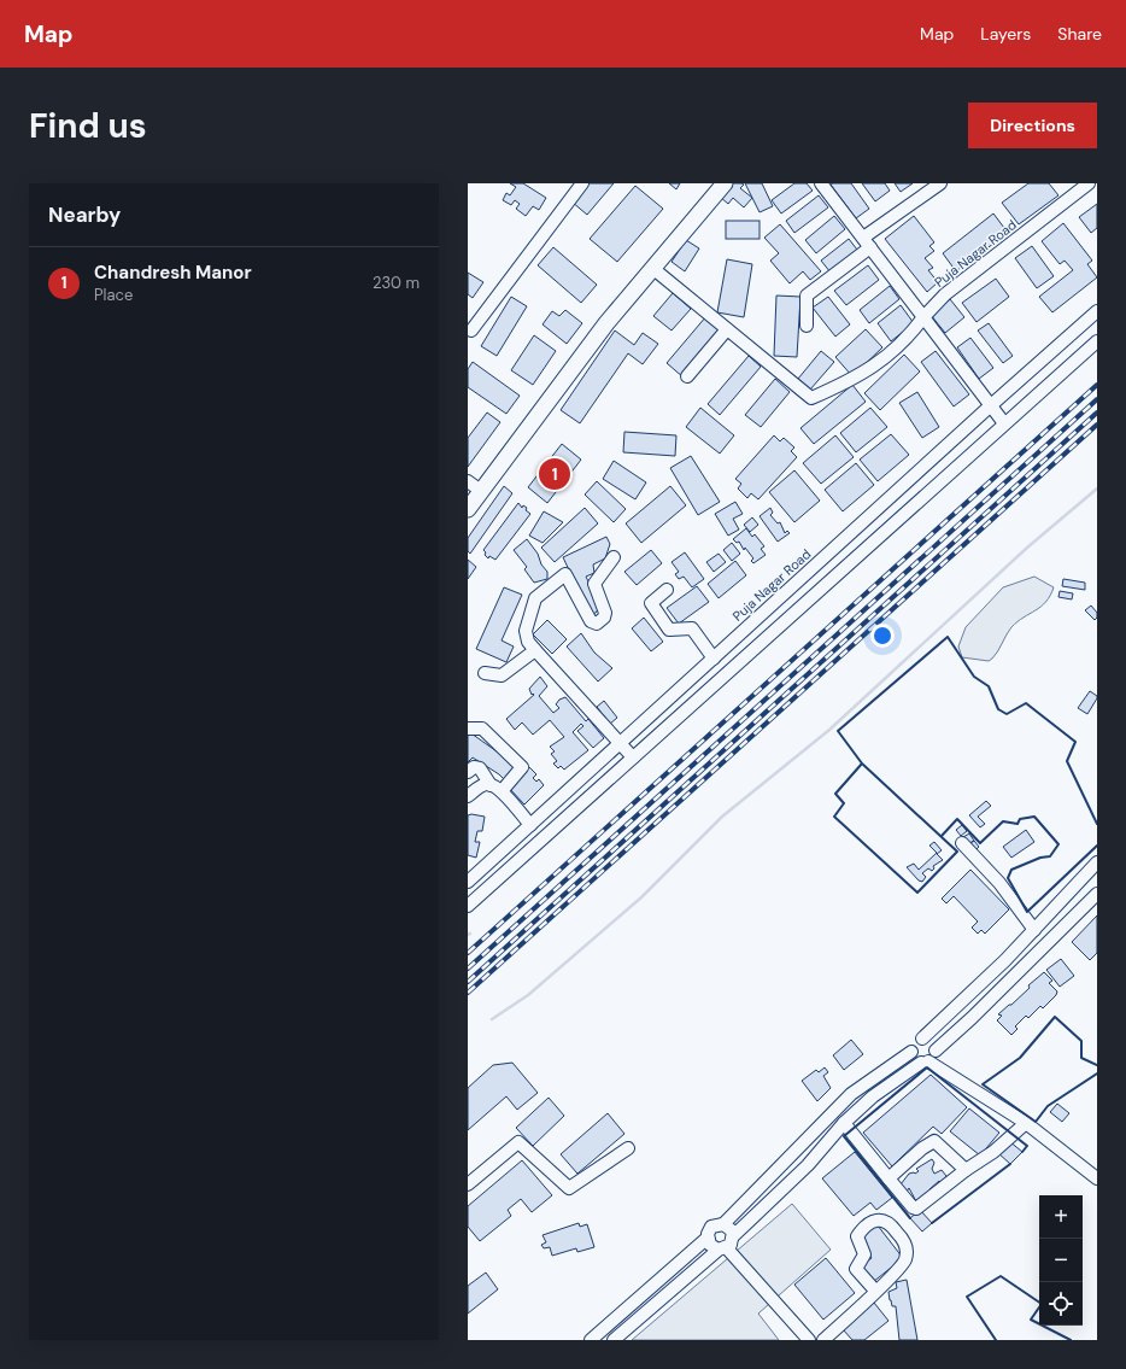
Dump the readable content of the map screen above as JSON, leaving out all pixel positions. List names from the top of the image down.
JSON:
{
  "streets": {
    "street": ["Puja Nagar Road"]
  },
  "page": {
    "header": "Map",
    "nav": ["Map", "Layers", "Share"],
    "buttons": "Directions",
    "title": "Find us",
    "heading": "Nearby",
    "list": [
      {
        "mark": "1",
        "name": "Chandresh Manor",
        "note": "Place",
        "value": "230 m"
      }
    ],
    "pins": "1",
    "map_buttons": ["+", "−"]
  }
}
